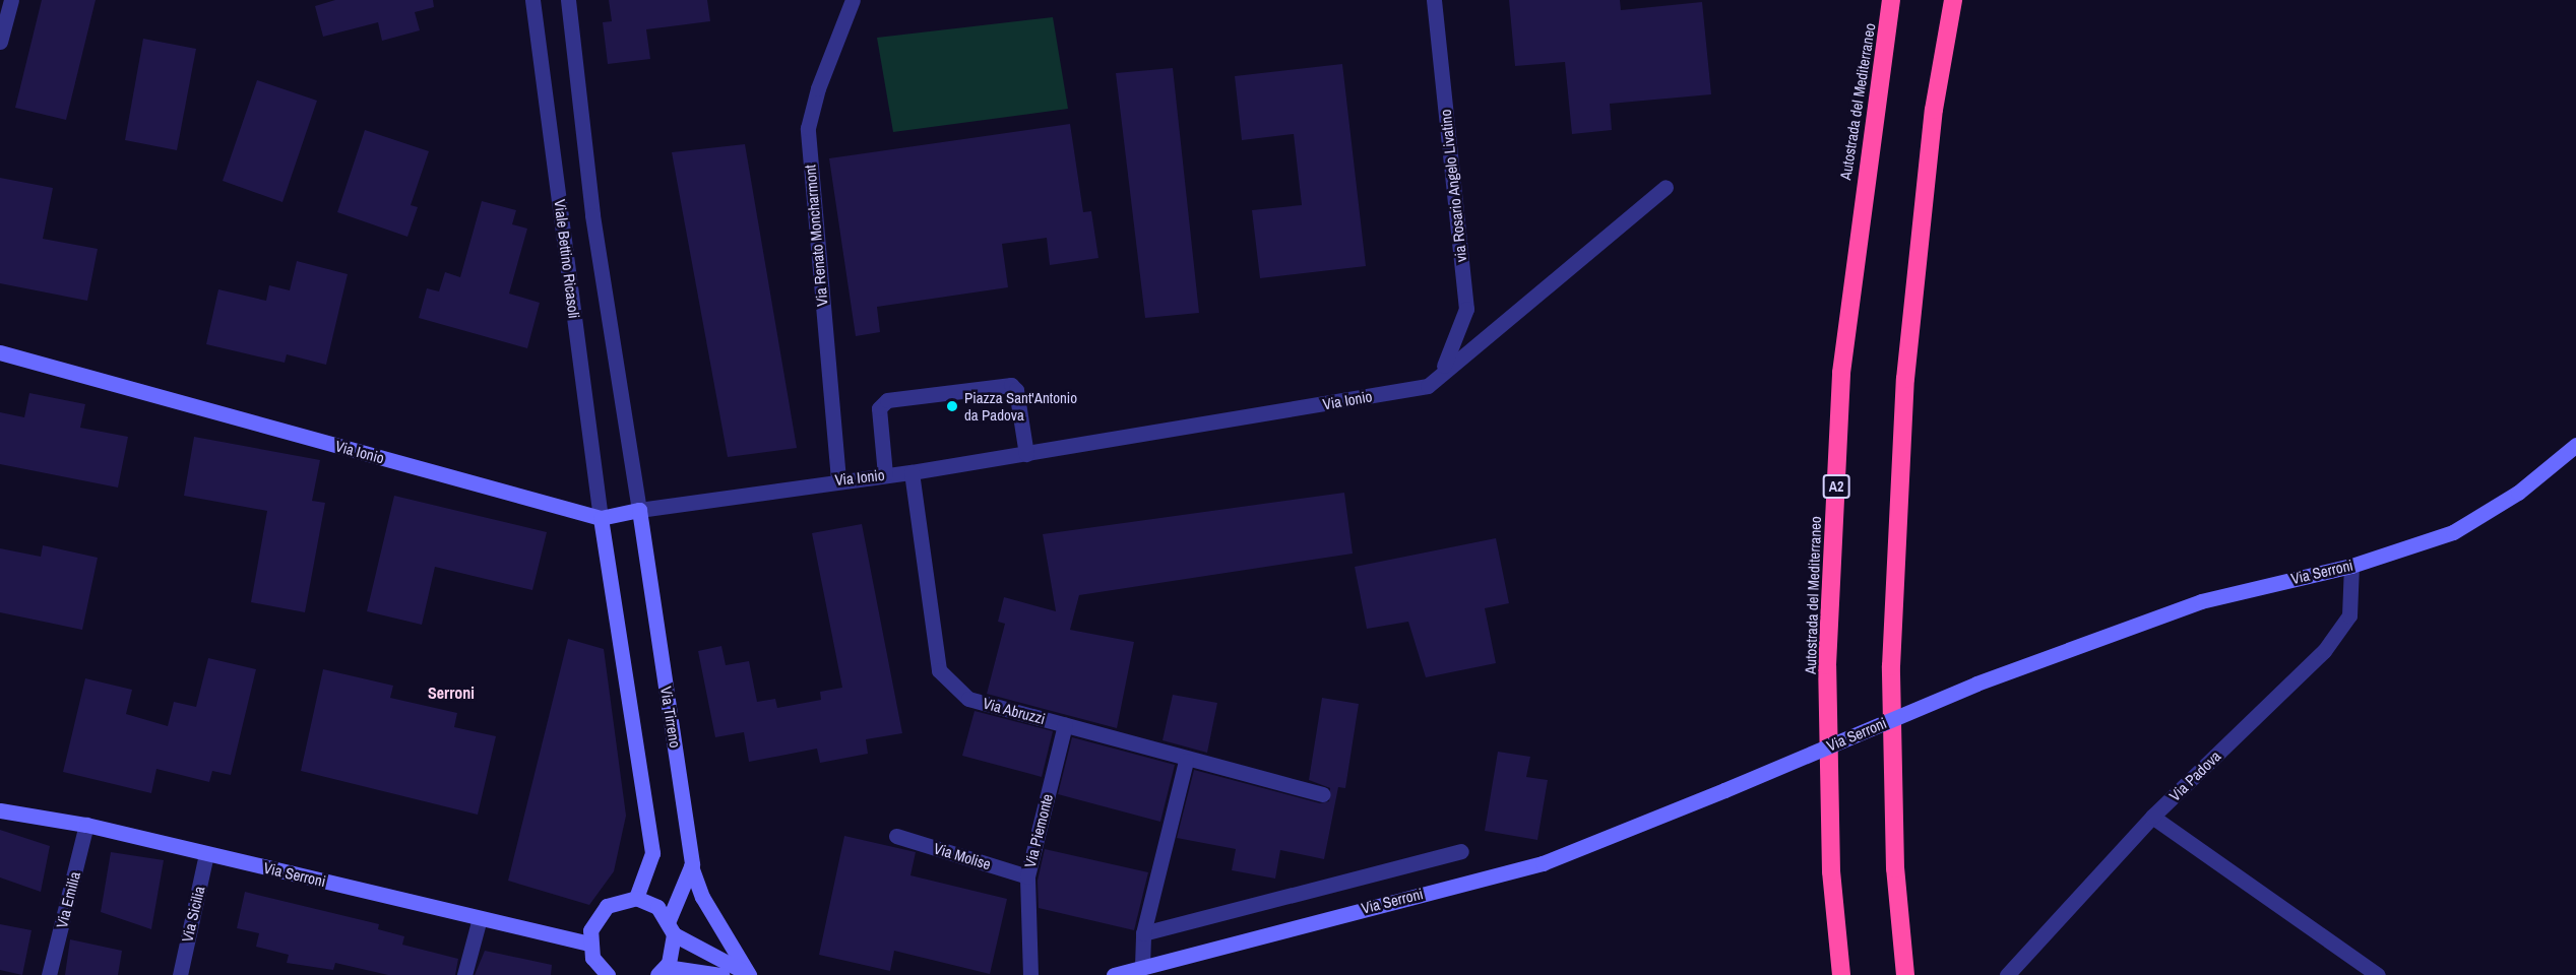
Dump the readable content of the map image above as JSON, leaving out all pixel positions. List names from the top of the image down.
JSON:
{
  "streets": {
    "highway": ["Autostrada del Mediterraneo", "A2"],
    "street": [
      "via Rosario Angelo Livatino",
      "Via Renato Moncharmont",
      "Viale Bettino Ricasoli",
      "Via Ionio",
      "Via Serroni",
      "Via Abruzzi",
      "Via Tirreno",
      "Via Padova",
      "Via Piemonte",
      "Via Molise",
      "Via Emilia",
      "Via Sicilia"
    ]
  },
  "crossings": [
    ["via Rosario Angelo Livatino", "Via Ionio"],
    ["Via Renato Moncharmont", "Via Ionio"],
    ["Viale Bettino Ricasoli", "Via Ionio"],
    ["Viale Bettino Ricasoli", "Via Tirreno"],
    ["Via Ionio", "Via Abruzzi"],
    ["Via Ionio", "Via Tirreno"],
    ["Via Serroni", "Via Padova"],
    ["Via Serroni", "Via Emilia"],
    ["Via Serroni", "Via Sicilia"],
    ["Via Abruzzi", "Via Piemonte"],
    ["Via Piemonte", "Via Molise"]
  ],
  "districts": ["Serroni"],
  "places": ["Piazza Sant'Antonio da Padova"]
}
